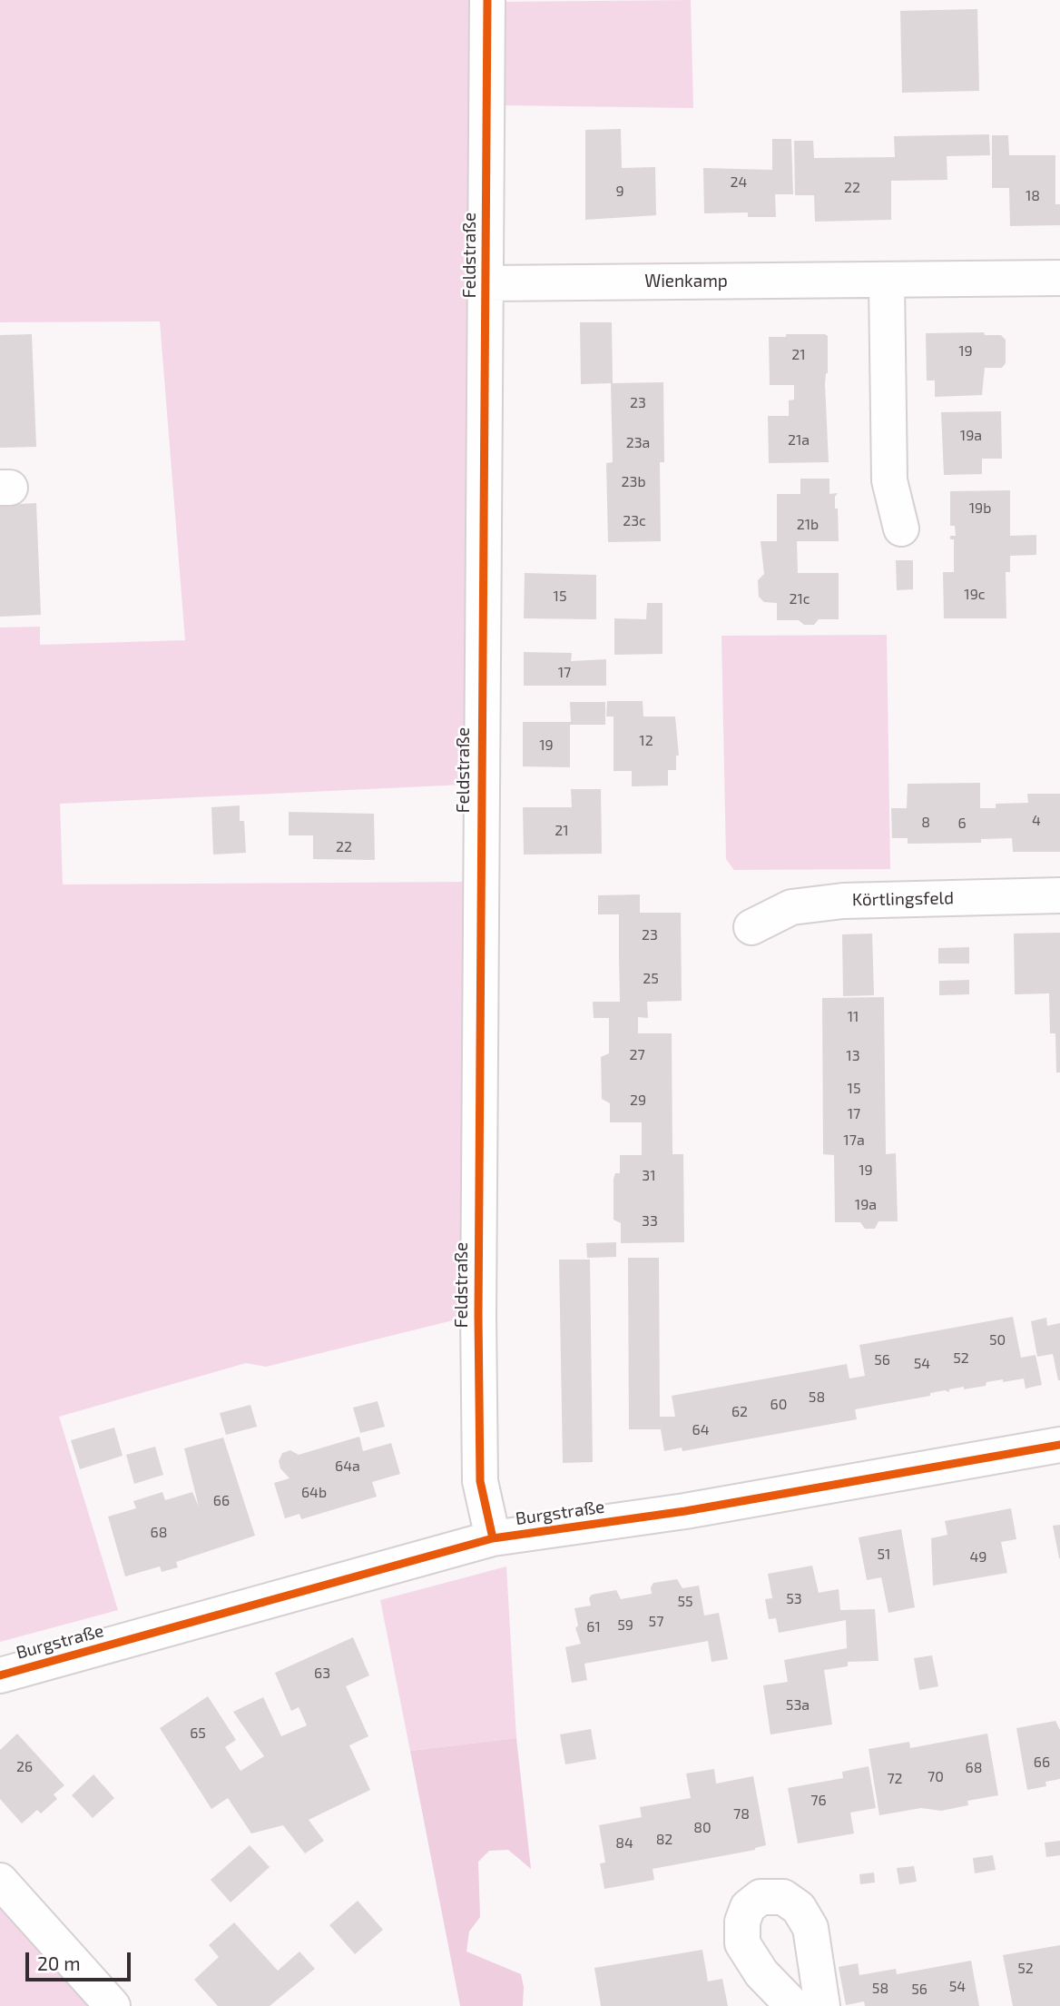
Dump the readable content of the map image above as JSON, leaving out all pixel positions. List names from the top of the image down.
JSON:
{
  "streets": {
    "street": [
      "Feldstraße",
      "Wienkamp",
      "Körtlingsfeld",
      "Burgstraße"
    ]
  },
  "crossings": [
    ["Feldstraße", "Wienkamp"],
    ["Feldstraße", "Burgstraße"]
  ],
  "house_numbers": [
    "24",
    "22",
    "9",
    "18",
    "19",
    "21",
    "23",
    "19a",
    "21a",
    "23a",
    "23b",
    "19b",
    "23c",
    "21b",
    "19c",
    "15",
    "21c",
    "17",
    "12",
    "19",
    "4",
    "8",
    "6",
    "21",
    "22",
    "23",
    "25",
    "11",
    "27",
    "13",
    "15",
    "29",
    "17",
    "17a",
    "19",
    "31",
    "19a",
    "33",
    "50",
    "52",
    "56",
    "54",
    "58",
    "60",
    "62",
    "64",
    "64a",
    "64b",
    "66",
    "68",
    "51",
    "49",
    "53",
    "55",
    "57",
    "59",
    "61",
    "63",
    "53a",
    "65",
    "66",
    "26",
    "68",
    "70",
    "72",
    "76",
    "78",
    "80",
    "82",
    "84",
    "52",
    "54",
    "58",
    "56"
  ],
  "scale_bar": "20 m"
}
